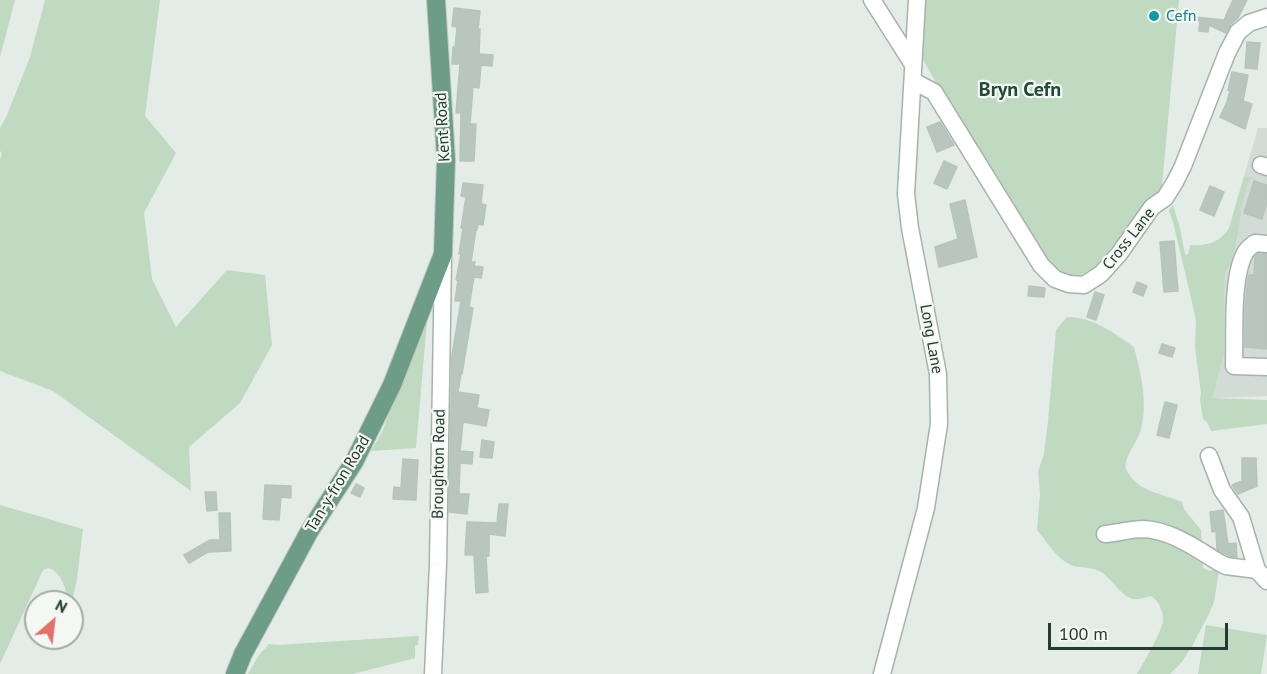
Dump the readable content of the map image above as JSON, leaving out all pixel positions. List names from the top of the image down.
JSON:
{
  "streets": {
    "main road": ["Kent Road", "Tan-y-fron Road"],
    "street": ["Cross Lane", "Long Lane", "Broughton Road"]
  },
  "crossings": [
    ["Kent Road", "Broughton Road"],
    ["Kent Road", "Tan-y-fron Road"],
    ["Cross Lane", "Long Lane"],
    ["Broughton Road", "Tan-y-fron Road"]
  ],
  "districts": ["Bryn Cefn"],
  "places": ["Cefn"],
  "scale_bar": "100 m",
  "north": "top right"
}
